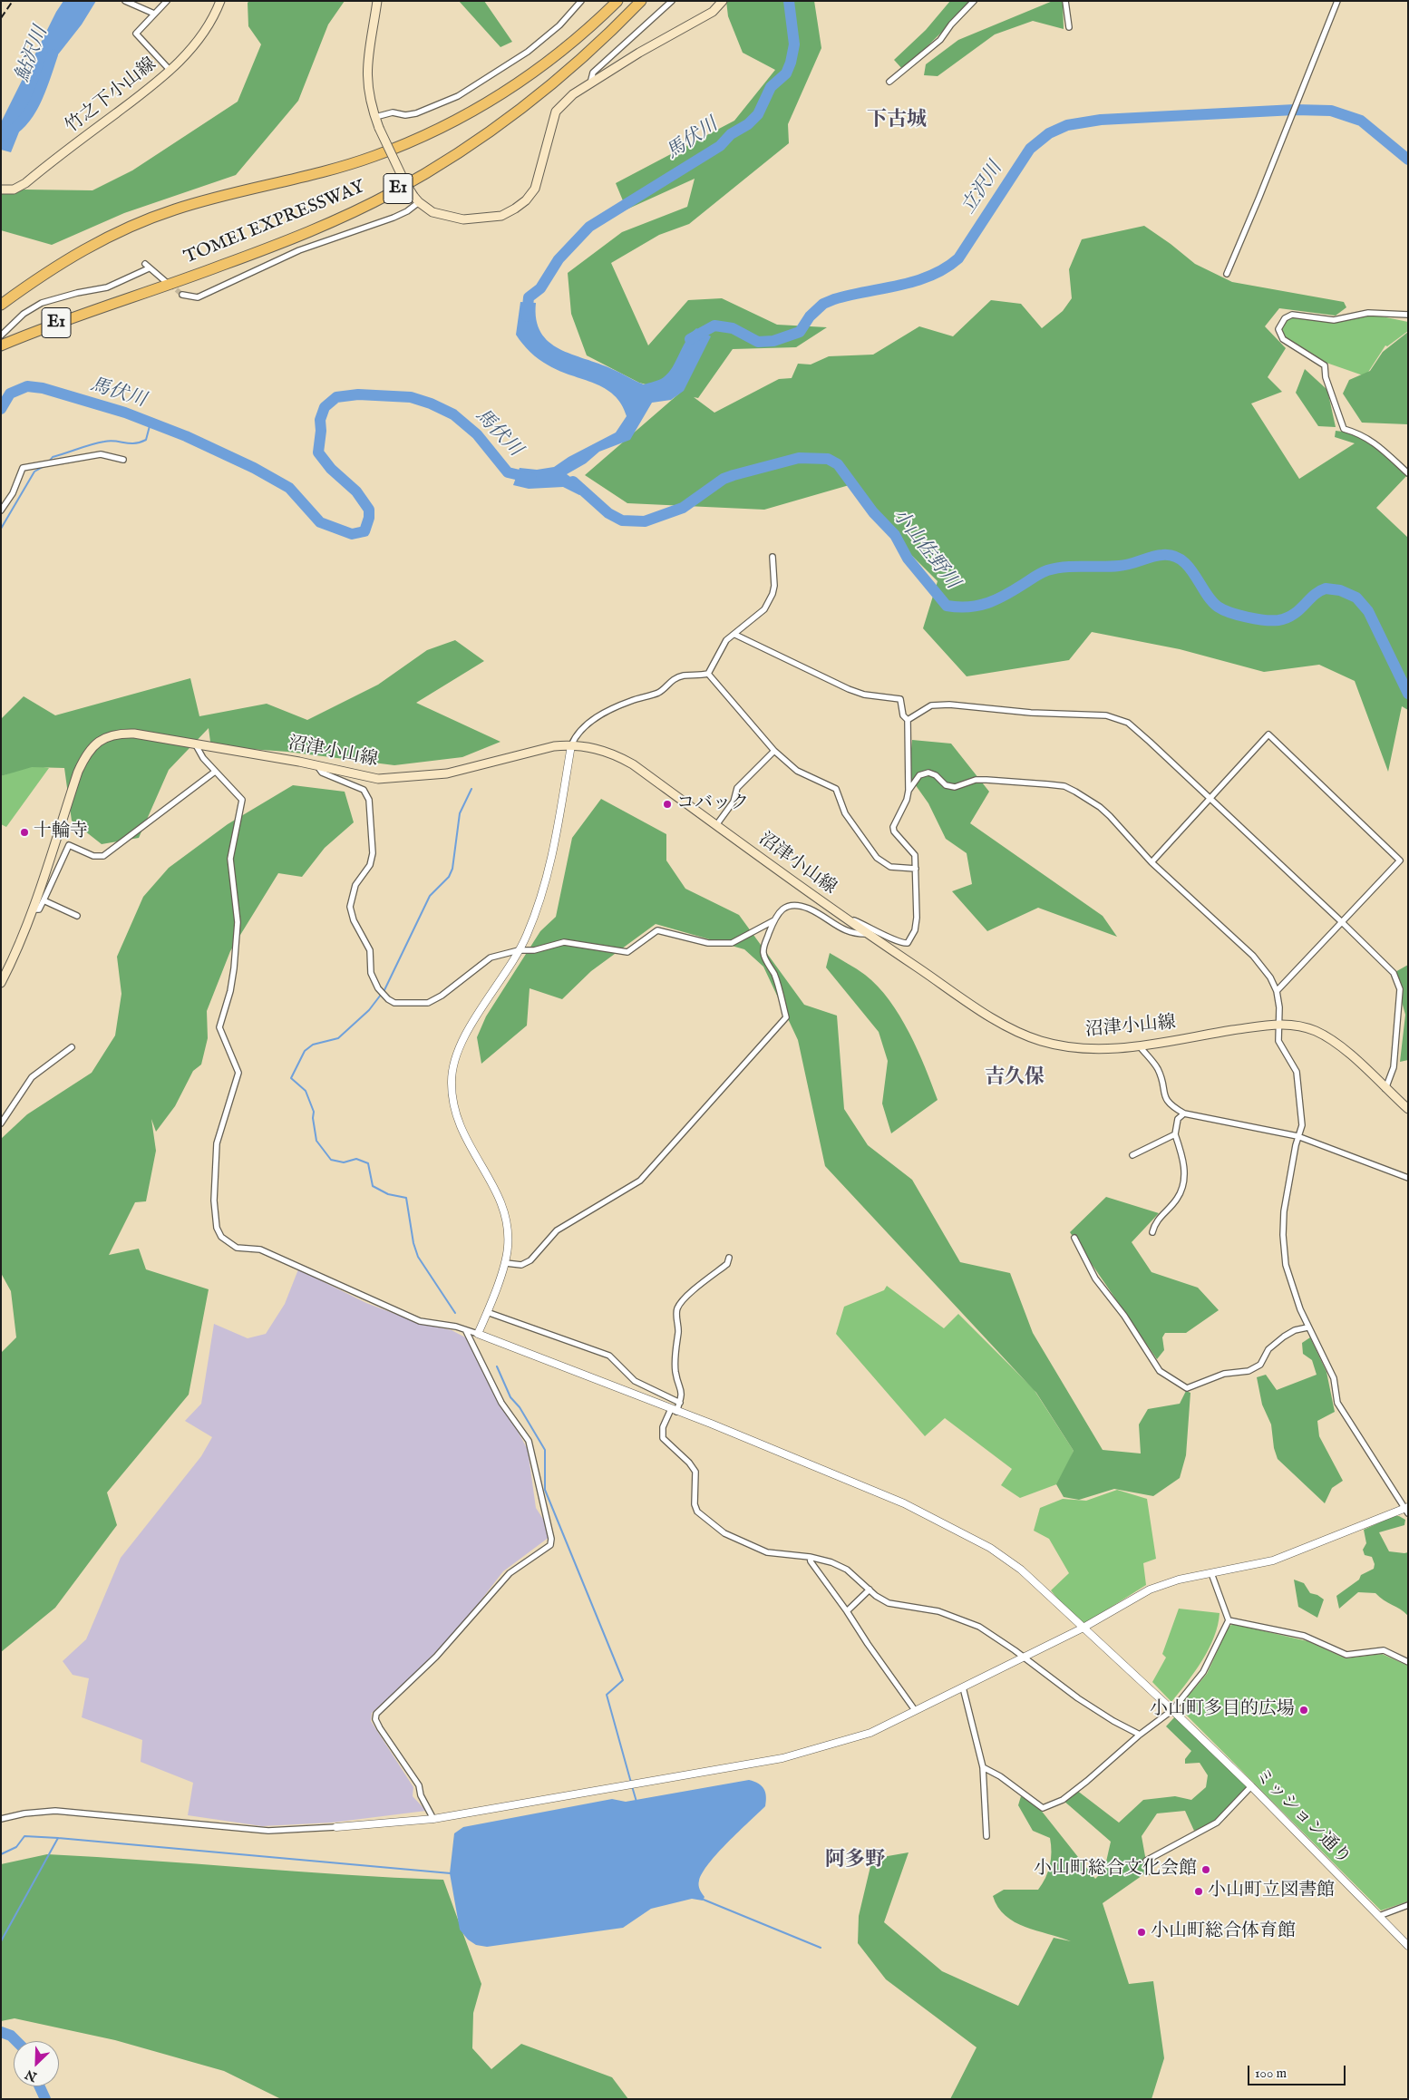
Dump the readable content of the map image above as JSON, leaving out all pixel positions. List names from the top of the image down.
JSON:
{
  "streets": {
    "highway": ["E1", "TOMEI EXPRESSWAY"],
    "main road": ["竹之下小山線", "沼津小山線"],
    "street": ["ミッション通り"]
  },
  "crossings": [
    ["E1", "TOMEI EXPRESSWAY"]
  ],
  "districts": ["下古城", "吉久保", "阿多野"],
  "water": [
    "鮎沢川",
    "馬伏川",
    "立沢川",
    "小山佐野川"
  ],
  "places": [
    "コバック",
    "十輪寺",
    "小山町多目的広場",
    "小山町総合文化会館",
    "小山町立図書館",
    "小山町総合体育館"
  ],
  "scale_bar": "100 m",
  "north": "bottom left"
}
